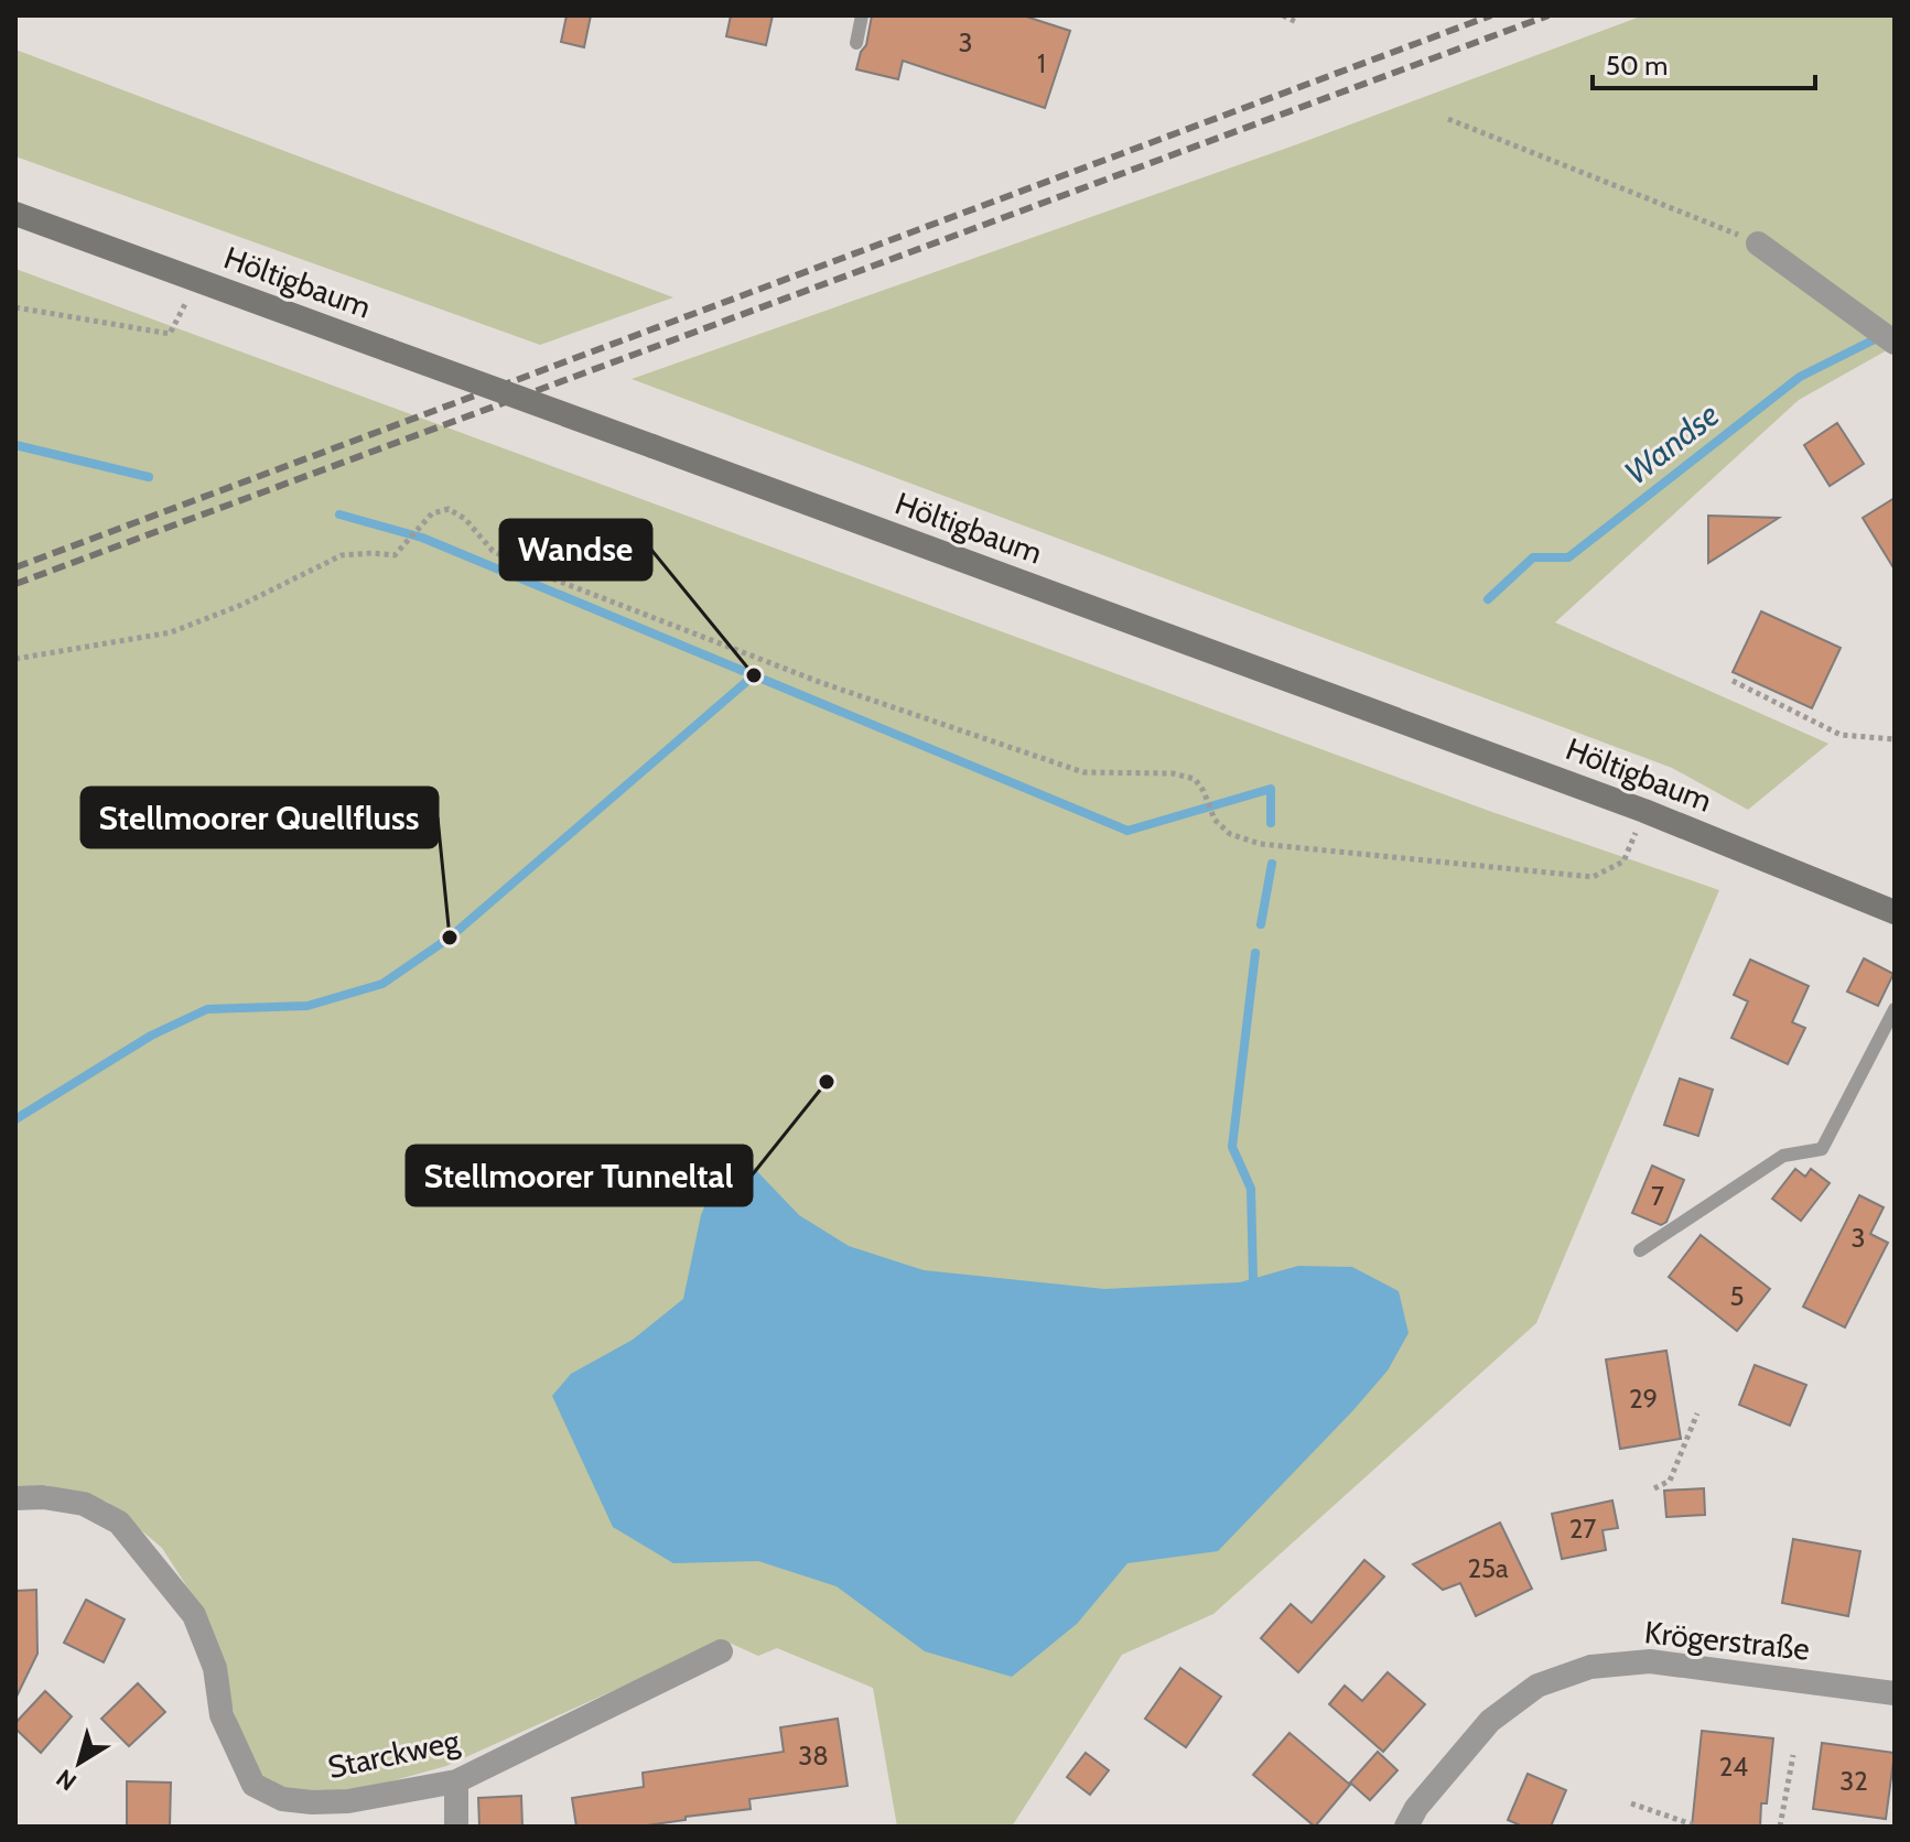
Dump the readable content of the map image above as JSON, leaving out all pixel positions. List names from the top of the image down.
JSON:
{
  "streets": {
    "main road": ["Höltigbaum"],
    "street": ["Krögerstraße", "Starckweg"]
  },
  "water": ["Wandse"],
  "places": ["Wandse", "Stellmoorer Quellfluss", "Stellmoorer Tunneltal"],
  "house_numbers": [
    "3",
    "1",
    "7",
    "3",
    "5",
    "29",
    "27",
    "25a",
    "38",
    "24",
    "32"
  ],
  "scale_bar": "50 m",
  "north": "bottom left"
}
